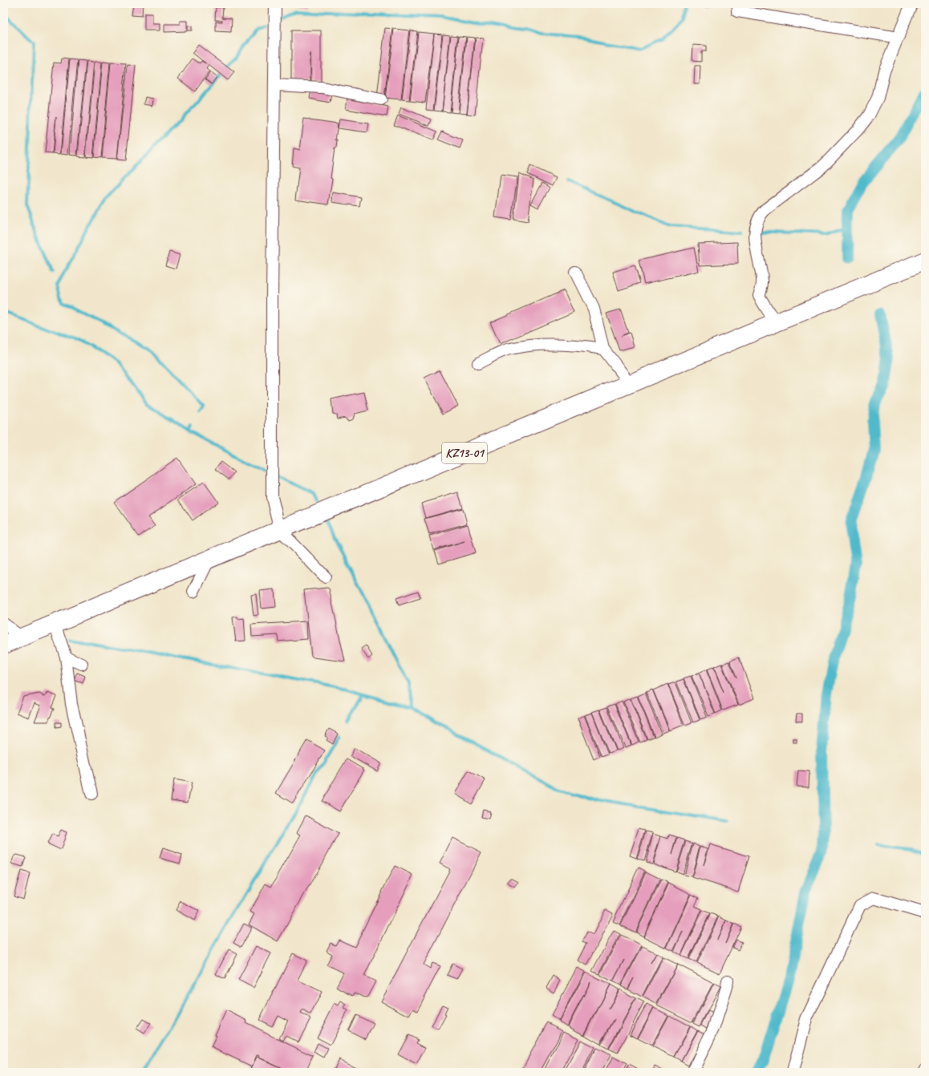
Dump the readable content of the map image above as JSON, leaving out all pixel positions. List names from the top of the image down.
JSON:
{
  "streets": {
    "highway": ["KZ13-01"]
  }
}
